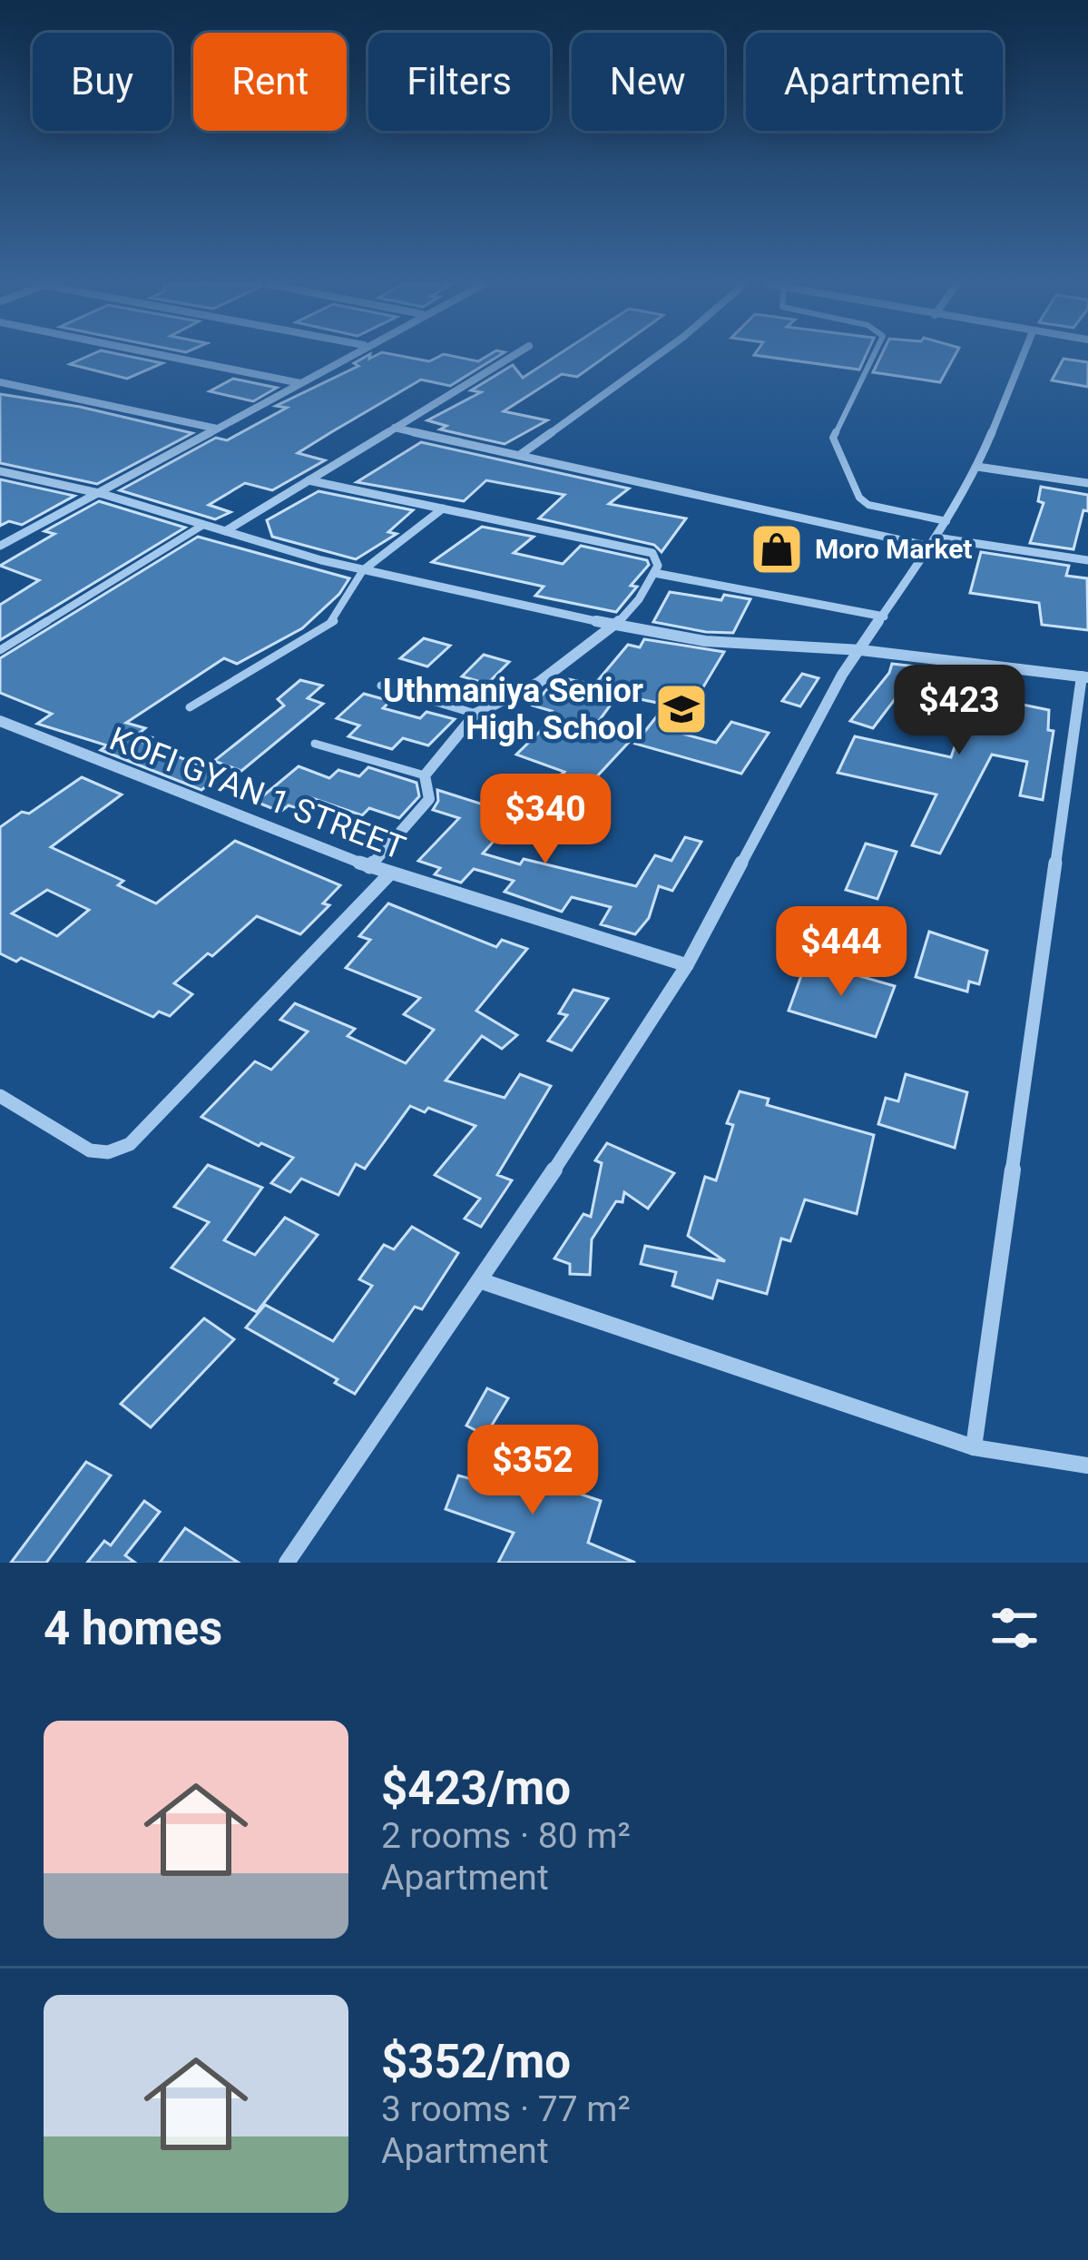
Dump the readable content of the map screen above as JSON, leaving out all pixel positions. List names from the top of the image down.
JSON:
{
  "streets": {
    "street": ["KOFI GYAN 1 STREET"]
  },
  "places": {
    "shop": ["Moro Market"],
    "school or university": ["Uthmaniya Senior High School"]
  },
  "page": {
    "chip": [
      "Buy",
      "Rent",
      "Filters",
      "New",
      "Apartment"
    ],
    "price": [
      "$423",
      "$340",
      "$444",
      "$352"
    ],
    "heading": "4 homes",
    "list": [
      {
        "name": "$423/mo",
        "note": "2 rooms · 80 m² · Apartment"
      },
      {
        "name": "$352/mo",
        "note": "3 rooms · 77 m² · Apartment"
      }
    ]
  }
}
